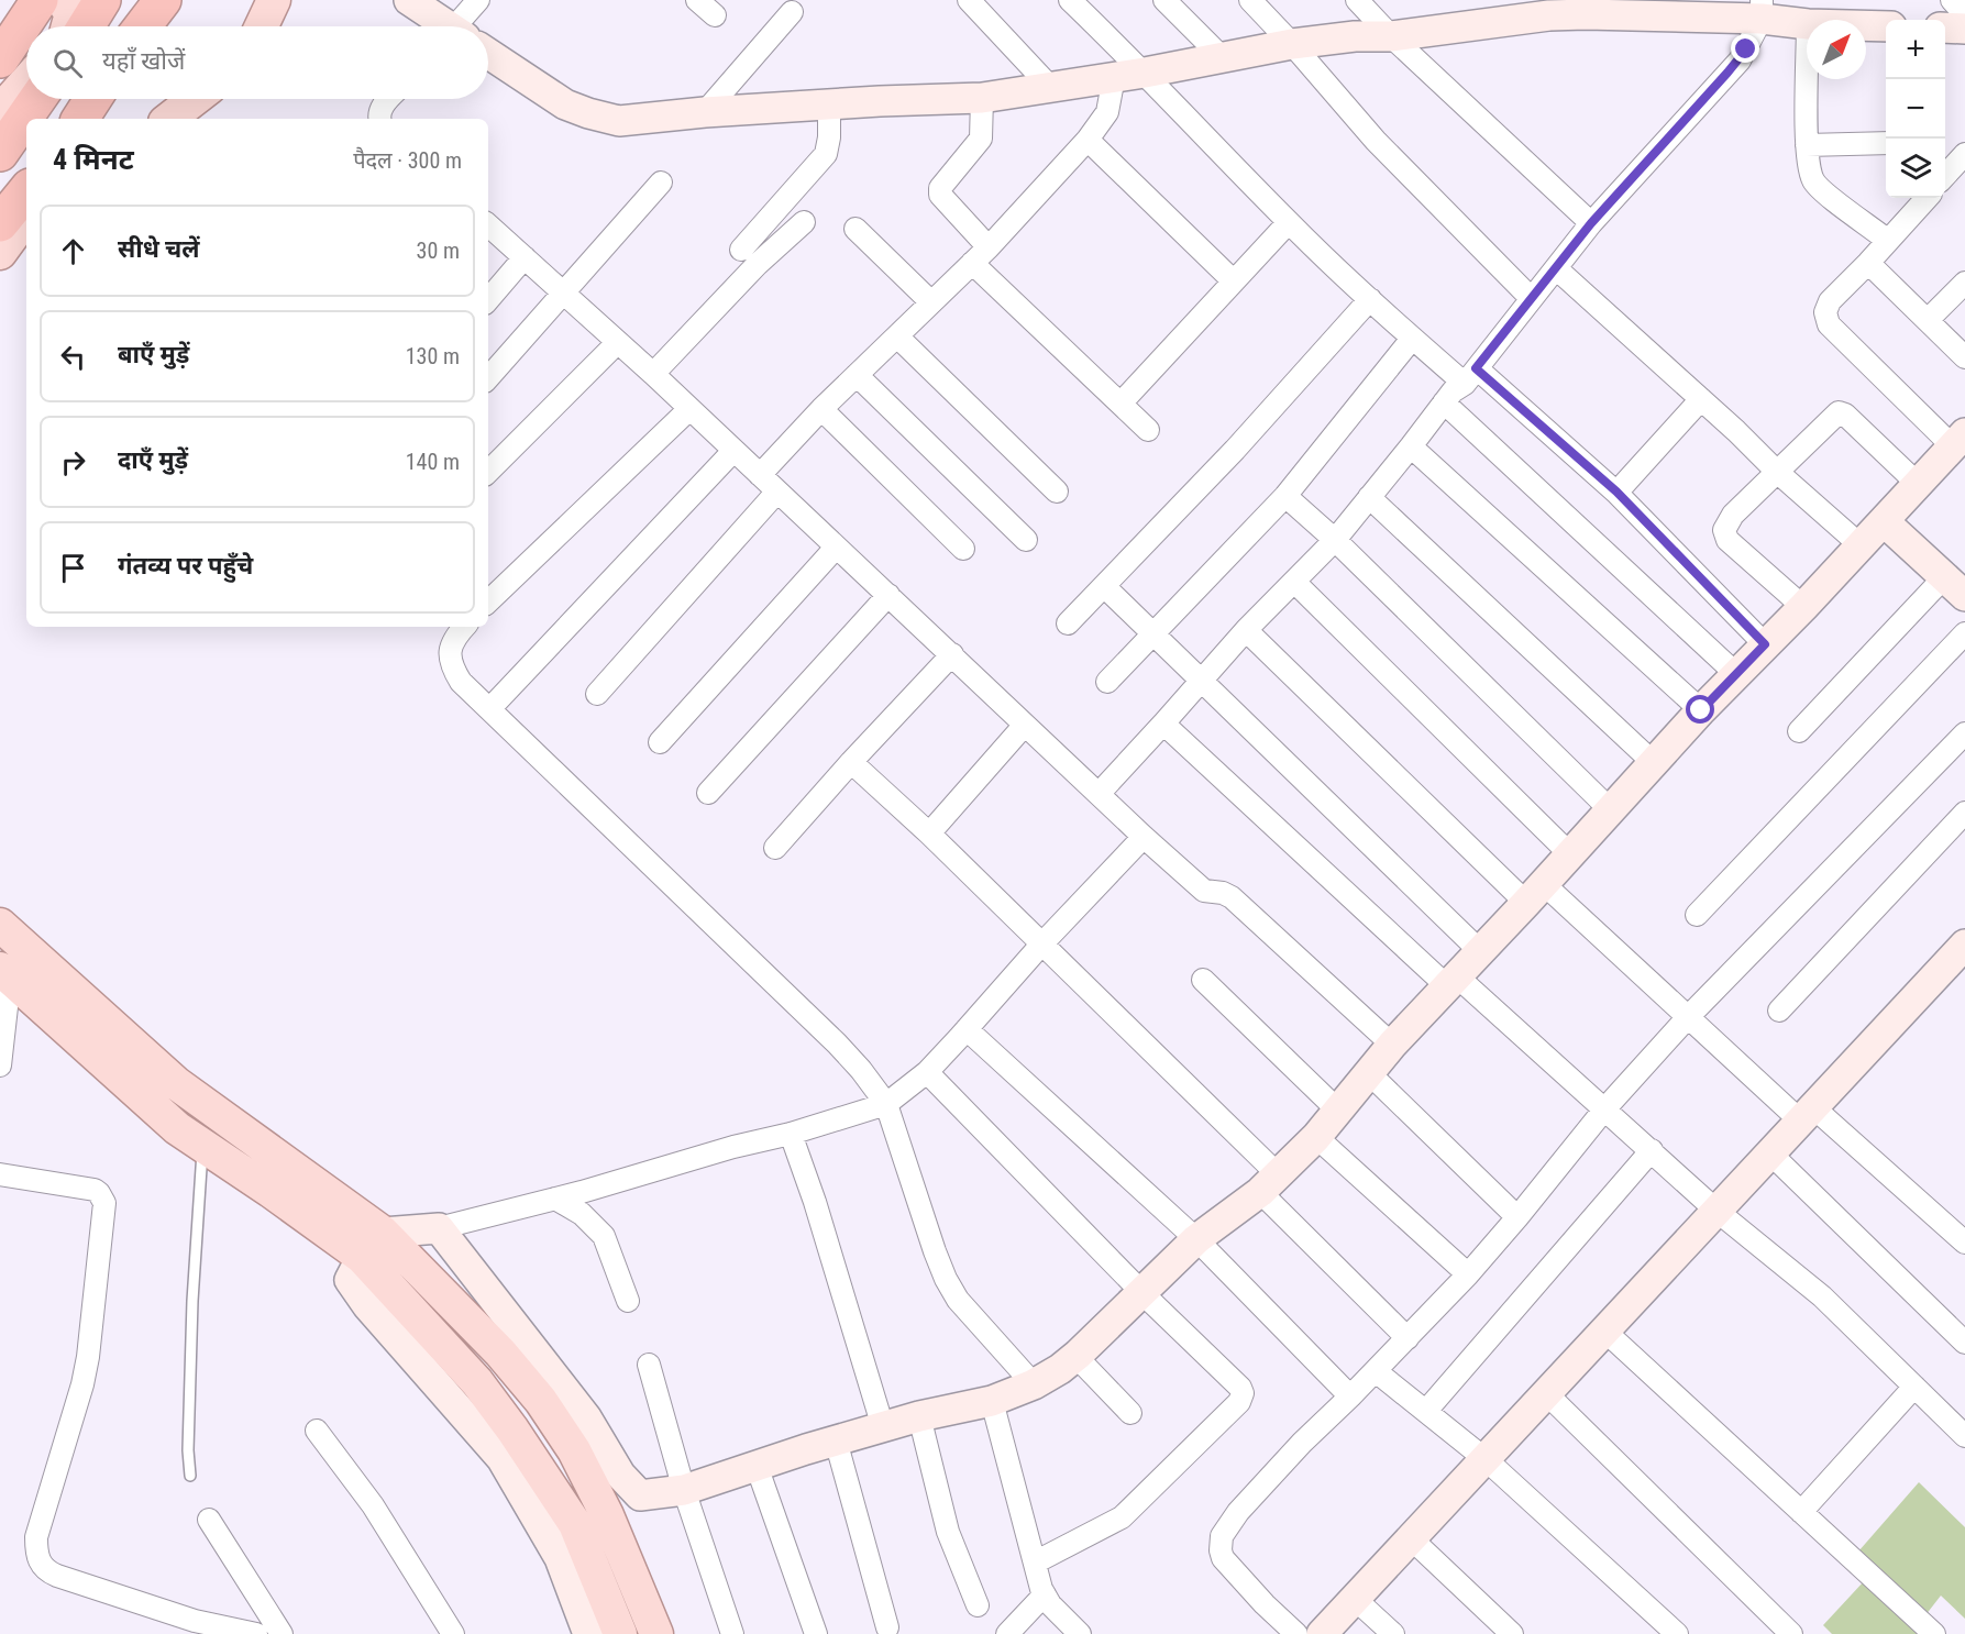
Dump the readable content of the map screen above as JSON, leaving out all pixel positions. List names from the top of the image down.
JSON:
{
  "north": "top right",
  "page": {
    "map_buttons": ["+", "−"],
    "search": "यहाँ खोजें",
    "heading": ["4 मिनट", "पैदल · 300 m"],
    "list": [
      ["सीधे चलें", "30 m"],
      ["बाएँ मुड़ें", "130 m"],
      ["दाएँ मुड़ें", "140 m"],
      "गंतव्य पर पहुँचे"
    ]
  }
}
